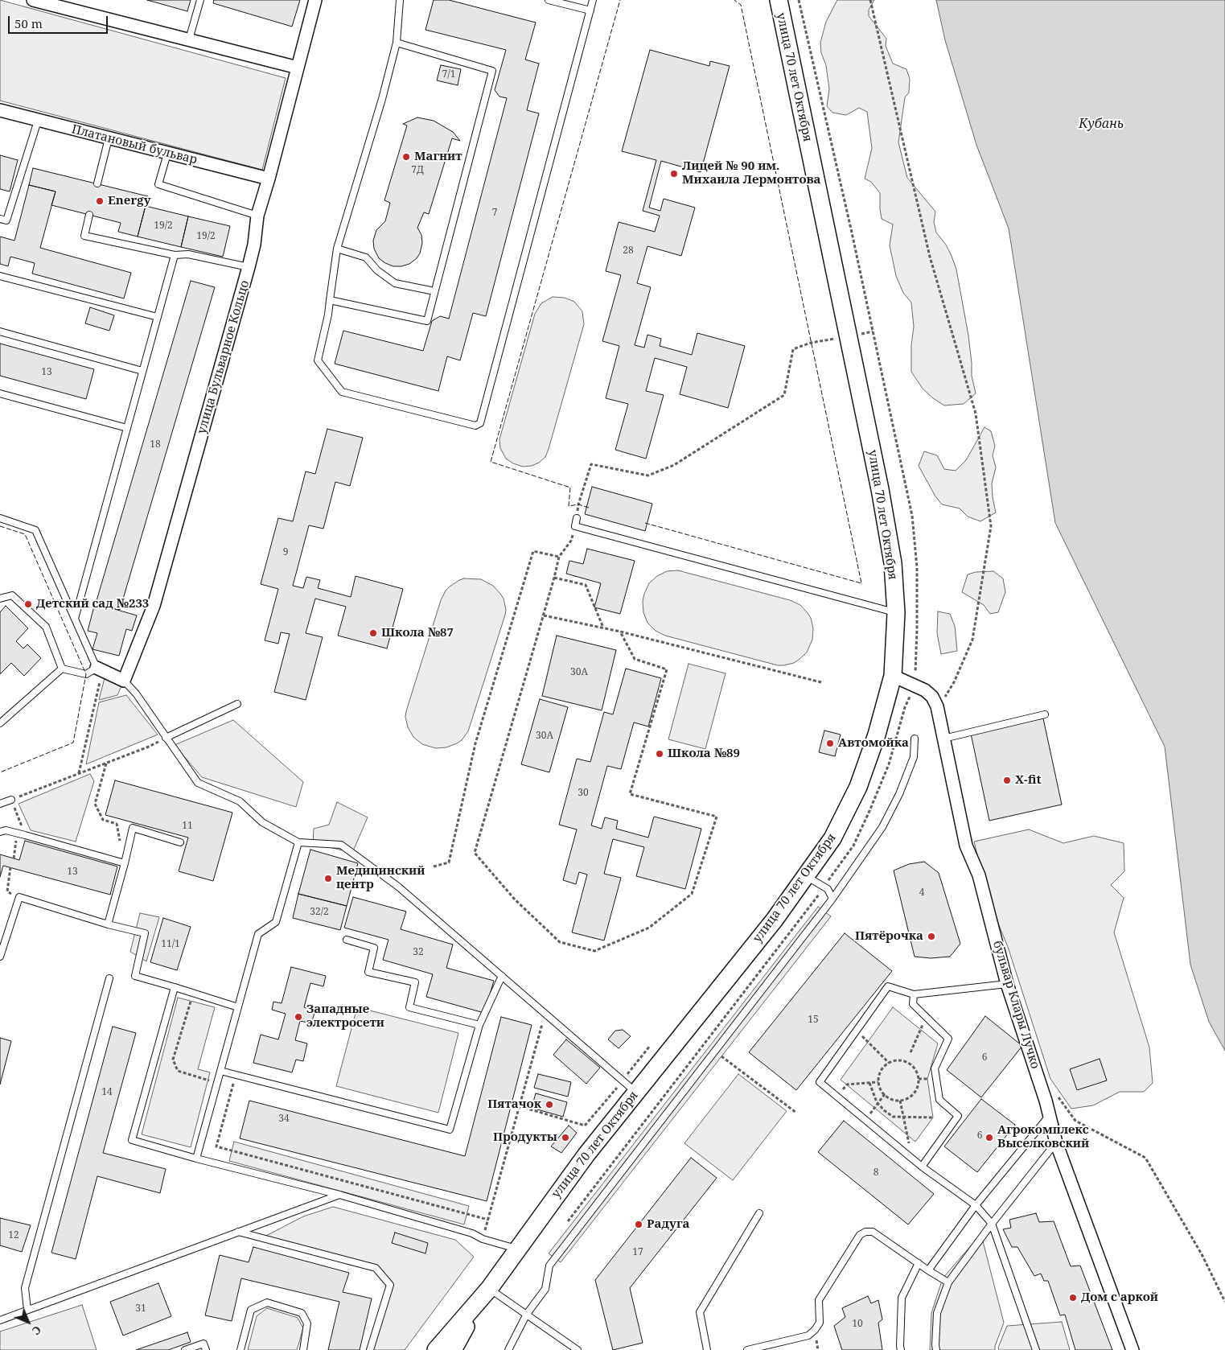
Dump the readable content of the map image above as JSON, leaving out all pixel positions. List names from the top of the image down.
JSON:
{
  "streets": {
    "main road": ["улица 70 лет Октября"],
    "street": ["Платановый бульвар", "улица Бульварное Кольцо", "бульвар Клары Лучко"]
  },
  "crossings": [
    ["улица 70 лет Октября", "бульвар Клары Лучко"],
    ["Платановый бульвар", "улица Бульварное Кольцо"]
  ],
  "water": ["Кубань"],
  "places": [
    "Магнит",
    "Лицей № 90 им. Михаила Лермонтова",
    "Energy",
    "Детский сад №233",
    "Школа №87",
    "Автомойка",
    "Школа №89",
    "X-fit",
    "Медицинский центр",
    "Пятёрочка",
    "Западные электросети",
    "Пятачок",
    "Продукты",
    "Агрокомплекс Выселковский",
    "Радуга",
    "Дом с аркой"
  ],
  "house_numbers": [
    "7/1",
    "7Д",
    "7",
    "19/2",
    "19/2",
    "28",
    "13",
    "18",
    "9",
    "30А",
    "30А",
    "30",
    "11",
    "13",
    "4",
    "32/2",
    "11/1",
    "32",
    "15",
    "6",
    "14",
    "34",
    "6",
    "8",
    "12",
    "17",
    "31",
    "10"
  ],
  "scale_bar": "50 m",
  "north": "bottom right"
}
